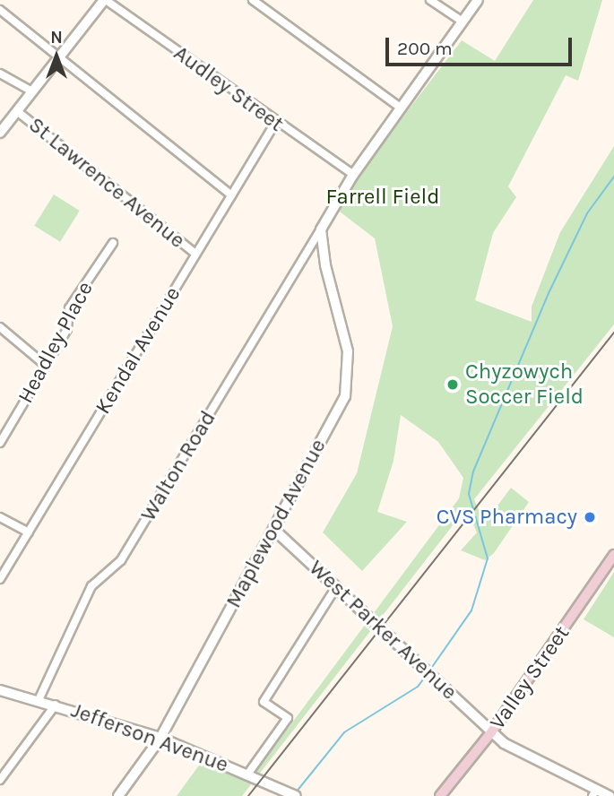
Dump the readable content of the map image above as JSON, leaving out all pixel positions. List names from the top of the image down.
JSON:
{
  "streets": {
    "main road": ["Valley Street"],
    "street": [
      "Audley Street",
      "St Lawrence Avenue",
      "Headley Place",
      "Kendal Avenue",
      "Walton Road",
      "Maplewood Avenue",
      "West Parker Avenue",
      "Jefferson Avenue"
    ]
  },
  "crossings": [
    ["Audley Street", "Kendal Avenue"],
    ["St Lawrence Avenue", "Kendal Avenue"],
    ["Walton Road", "Maplewood Avenue"],
    ["Walton Road", "Jefferson Avenue"],
    ["Maplewood Avenue", "West Parker Avenue"],
    ["Maplewood Avenue", "Jefferson Avenue"],
    ["West Parker Avenue", "Valley Street"]
  ],
  "parks": ["Farrell Field"],
  "places": ["Chyzowych Soccer Field", "CVS Pharmacy"],
  "scale_bar": "200 m",
  "north": "top"
}
